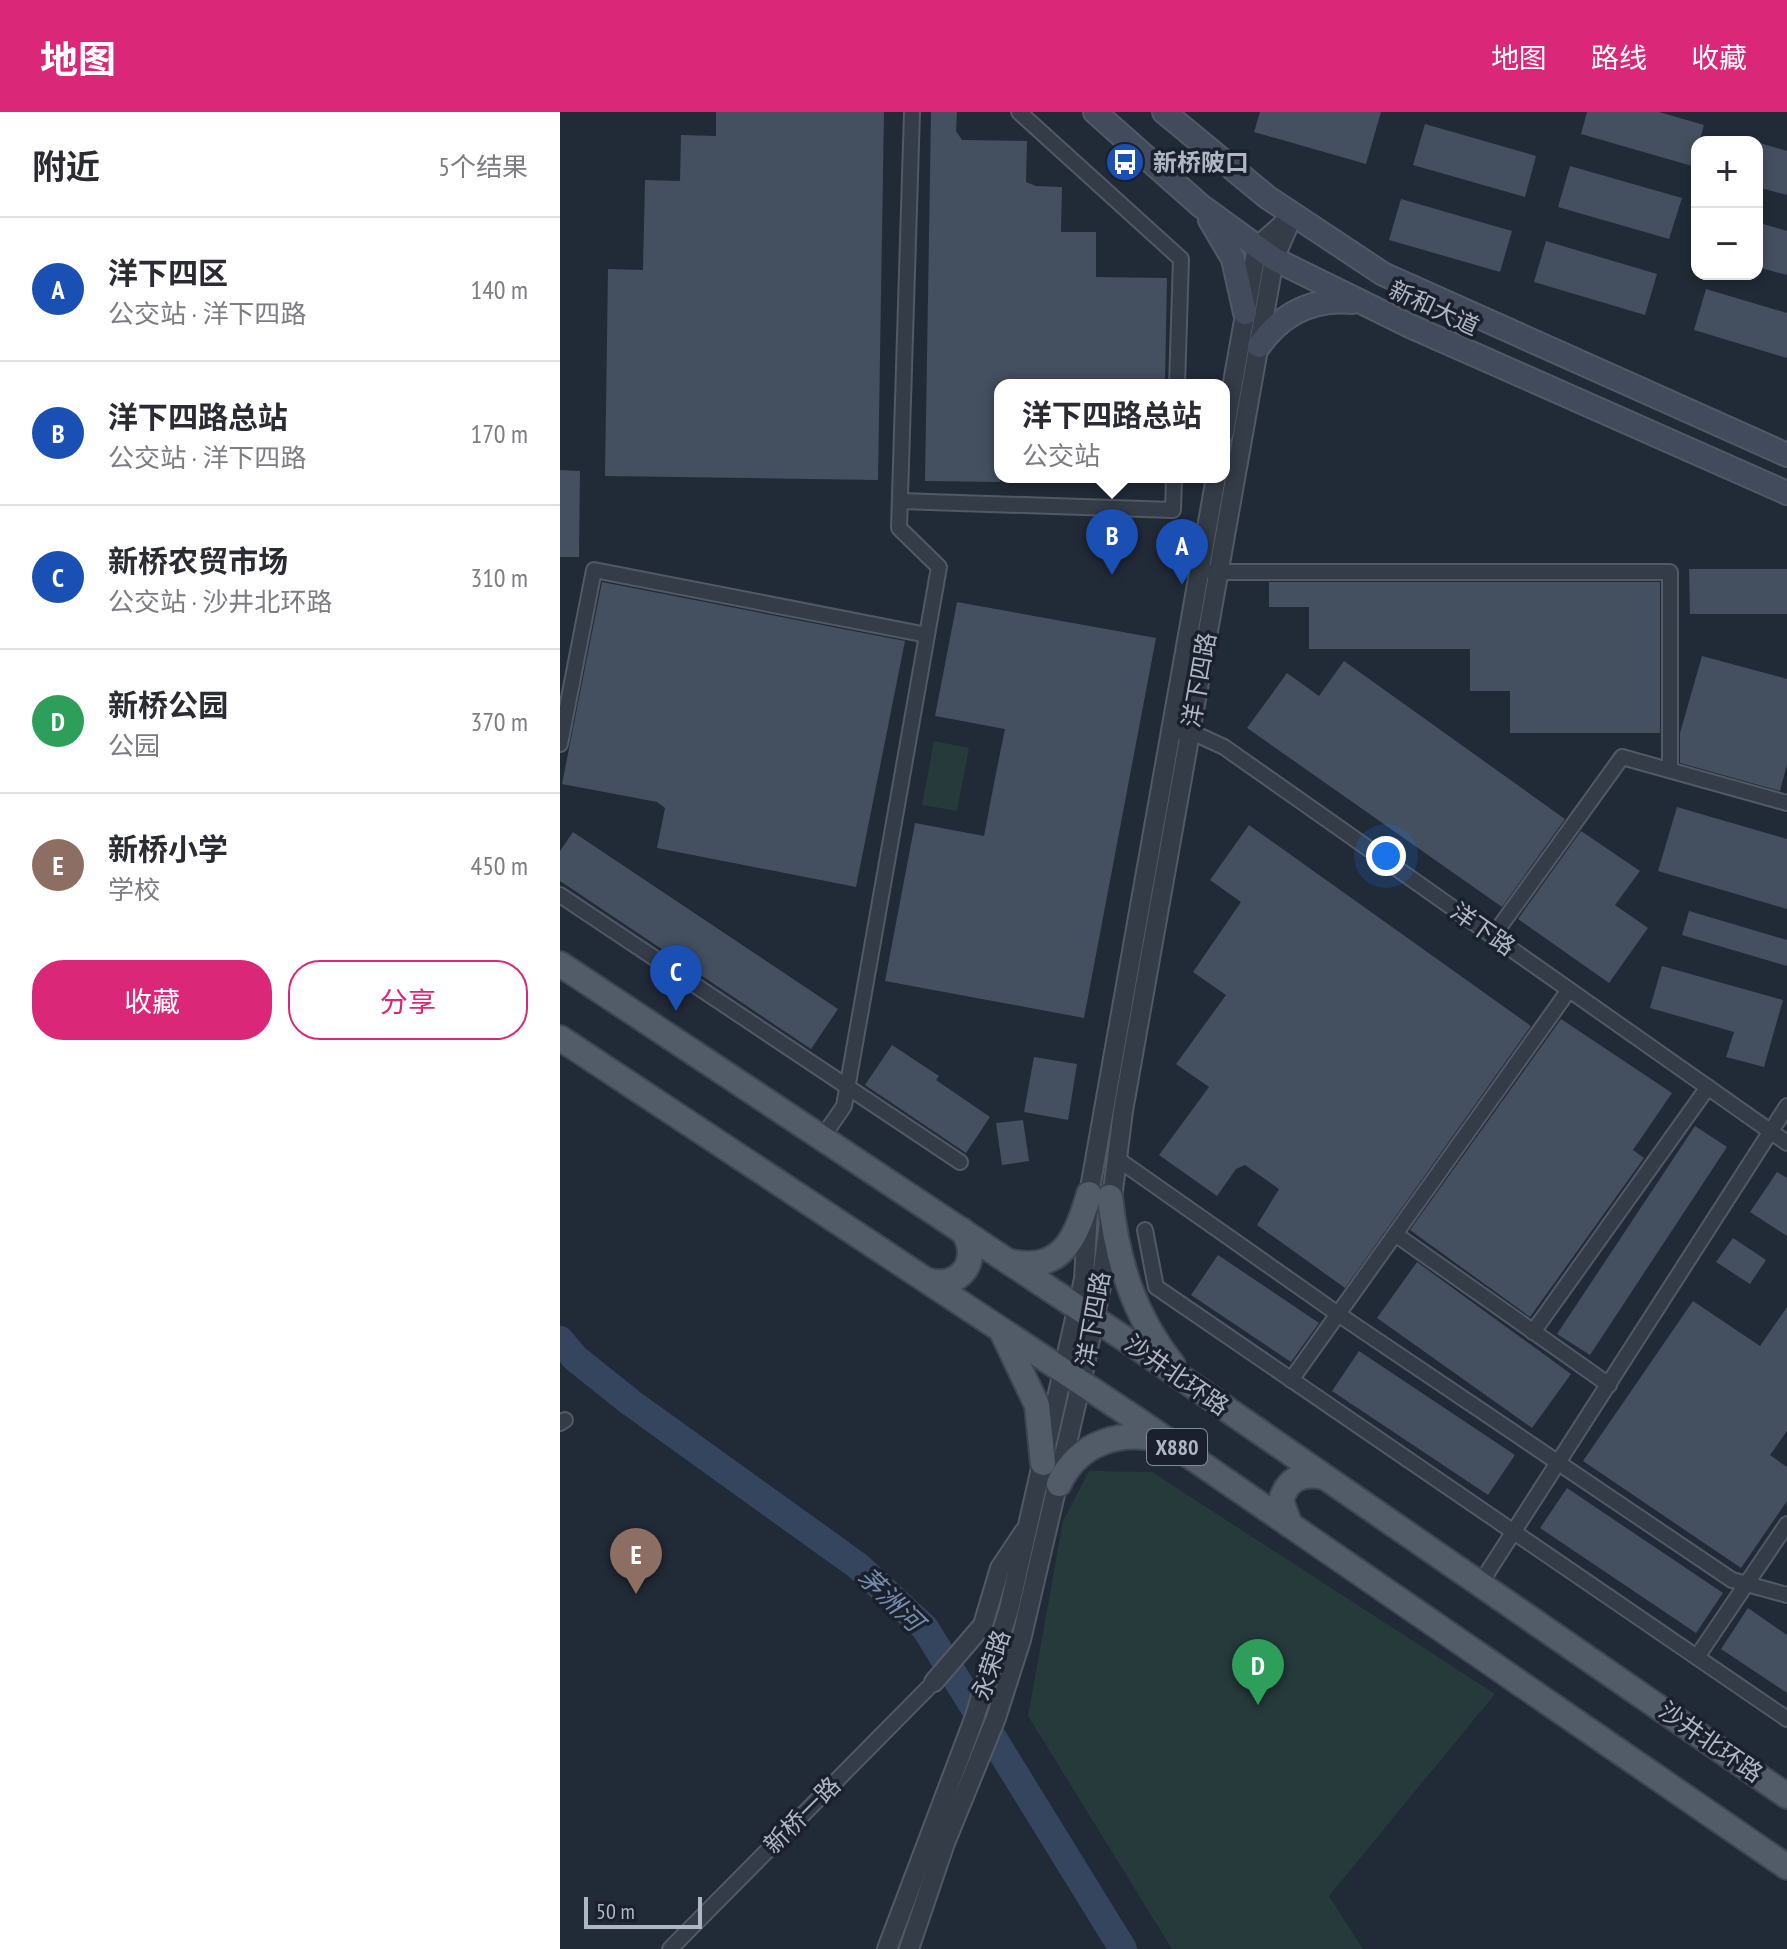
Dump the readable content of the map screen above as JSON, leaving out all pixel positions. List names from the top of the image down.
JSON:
{
  "streets": {
    "main road": ["新和大道", "沙井北环路", "X880"],
    "street": [
      "洋下四路",
      "洋下路",
      "永荣路",
      "新桥一路"
    ]
  },
  "crossings": [
    ["新和大道", "洋下四路"],
    ["洋下四路", "洋下路"],
    ["洋下四路", "沙井北环路"],
    ["洋下四路", "X880"],
    ["洋下四路", "永荣路"],
    ["X880", "永荣路"]
  ],
  "water": ["茅洲河"],
  "places": {
    "bus stop": ["新桥陂口"]
  },
  "scale_bar": "50 m",
  "page": {
    "header": "地图",
    "nav": ["地图", "路线", "收藏"],
    "heading": ["附近", "5个结果"],
    "map_buttons": ["+", "−"],
    "list": [
      {
        "mark": "A",
        "name": "洋下四区",
        "note": "公交站 · 洋下四路",
        "value": "140 m"
      },
      {
        "mark": "B",
        "name": "洋下四路总站",
        "note": "公交站 · 洋下四路",
        "value": "170 m"
      },
      {
        "mark": "C",
        "name": "新桥农贸市场",
        "note": "公交站 · 沙井北环路",
        "value": "310 m"
      },
      {
        "mark": "D",
        "name": "新桥公园",
        "note": "公园",
        "value": "370 m"
      },
      {
        "mark": "E",
        "name": "新桥小学",
        "note": "学校",
        "value": "450 m"
      }
    ],
    "popup": ["洋下四路总站", "公交站"],
    "pins": [
      "B",
      "A",
      "C",
      "E",
      "D"
    ],
    "buttons": ["收藏", "分享"],
    "scale": "50 m"
  }
}
